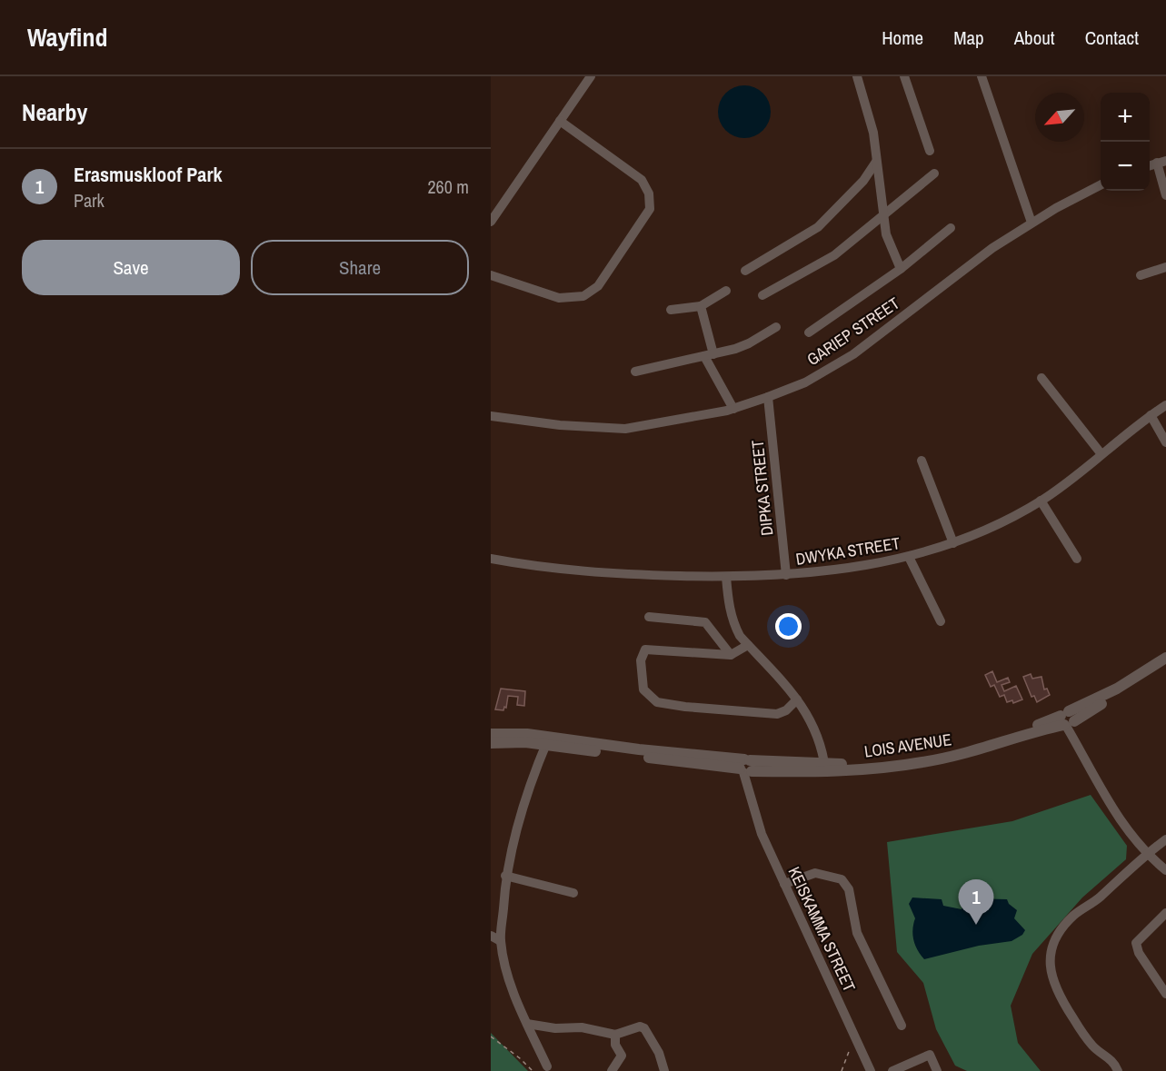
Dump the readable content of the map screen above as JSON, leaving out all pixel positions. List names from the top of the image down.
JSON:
{
  "streets": {
    "street": [
      "GARIEP STREET",
      "DIPKA STREET",
      "DWYKA STREET",
      "LOIS AVENUE",
      "KEISKAMMA STREET"
    ]
  },
  "crossings": [
    ["GARIEP STREET", "DIPKA STREET"],
    ["DIPKA STREET", "DWYKA STREET"],
    ["LOIS AVENUE", "KEISKAMMA STREET"]
  ],
  "north": "bottom left",
  "page": {
    "header": "Wayfind",
    "nav": [
      "Home",
      "Map",
      "About",
      "Contact"
    ],
    "heading": "Nearby",
    "map_buttons": ["+", "−"],
    "list": [
      {
        "mark": "1",
        "name": "Erasmuskloof Park",
        "note": "Park",
        "value": "260 m"
      }
    ],
    "buttons": ["Save", "Share"],
    "pins": "1"
  }
}
